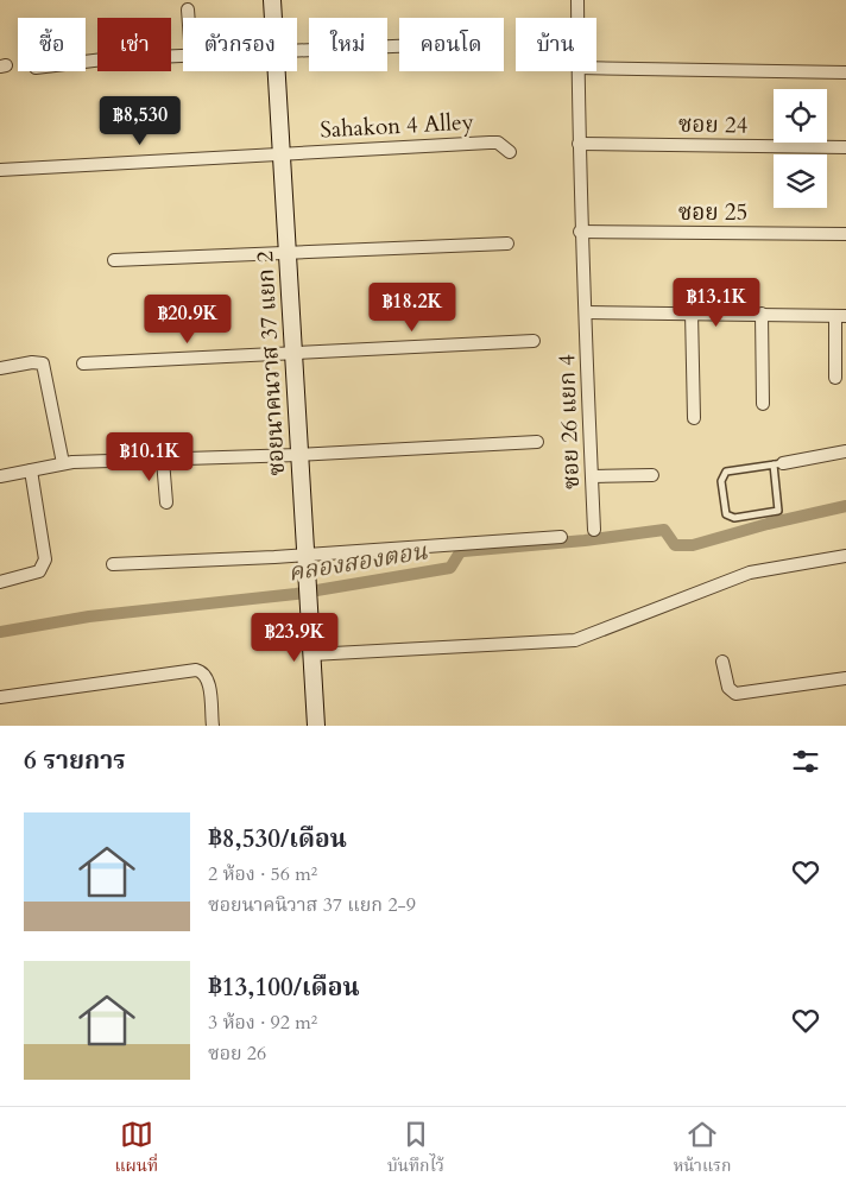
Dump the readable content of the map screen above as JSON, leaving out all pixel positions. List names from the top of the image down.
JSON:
{
  "streets": {
    "street": [
      "ซอย 24",
      "Sahakon 4 Alley",
      "ซอย 25",
      "ซอยนาคนวาส 37 แยก 2",
      "ซอย 26 แยก 4"
    ]
  },
  "crossings": [
    ["ซอย 24", "ซอย 26 แยก 4"],
    ["Sahakon 4 Alley", "ซอยนาคนวาส 37 แยก 2"],
    ["ซอย 25", "ซอย 26 แยก 4"]
  ],
  "water": ["คลองสองตอน"],
  "page": {
    "chip": [
      "ซื้อ",
      "เช่า",
      "ตัวกรอง",
      "ใหม่",
      "คอนโด",
      "บ้าน"
    ],
    "price": [
      "฿8,530",
      "฿13.1K",
      "฿18.2K",
      "฿20.9K",
      "฿10.1K",
      "฿23.9K"
    ],
    "heading": "6 รายการ",
    "list": [
      {
        "name": "฿8,530/เดือน",
        "note": "2 ห้อง · 56 m² · ซอยนาคนิวาส 37 แยก 2-9"
      },
      {
        "name": "฿13,100/เดือน",
        "note": "3 ห้อง · 92 m² · ซอย 26"
      }
    ],
    "tabs": ["แผนที่", "บันทึกไว้", "หน้าแรก"]
  }
}
